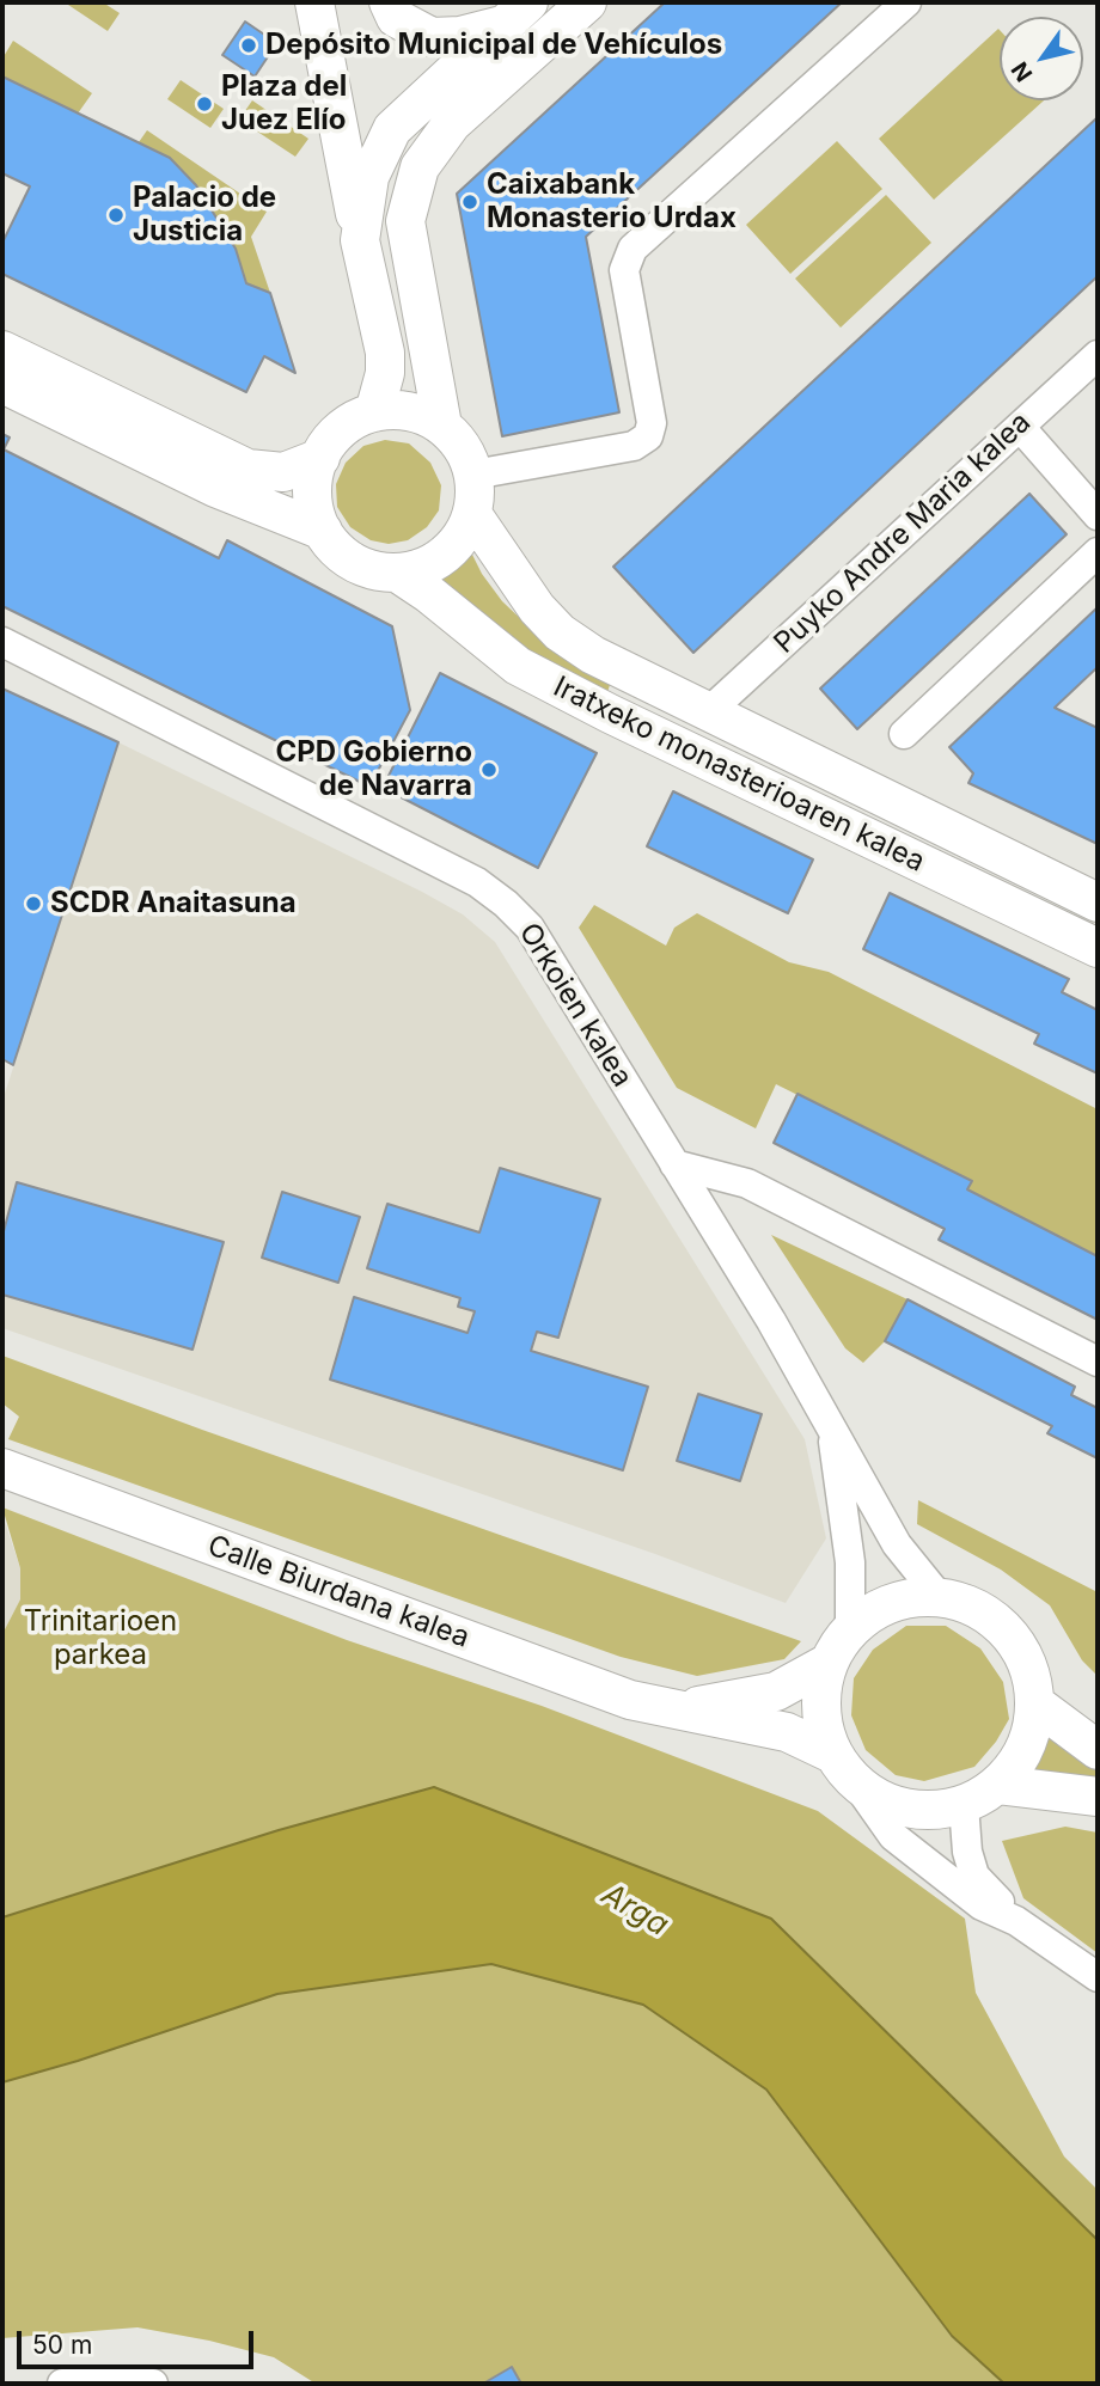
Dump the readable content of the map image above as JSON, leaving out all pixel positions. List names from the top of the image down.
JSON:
{
  "streets": {
    "street": [
      "Puyko Andre Maria kalea",
      "Iratxeko monasterioaren kalea",
      "Orkoien kalea",
      "Calle Biurdana kalea"
    ]
  },
  "crossings": [
    ["Puyko Andre Maria kalea", "Iratxeko monasterioaren kalea"],
    ["Orkoien kalea", "Calle Biurdana kalea"]
  ],
  "water": ["Arga"],
  "parks": ["Trinitarioen parkea"],
  "places": [
    "Depósito Municipal de Vehículos",
    "Plaza del Juez Elío",
    "Caixabank Monasterio Urdax",
    "Palacio de Justicia",
    "CPD Gobierno de Navarra",
    "SCDR Anaitasuna"
  ],
  "scale_bar": "50 m",
  "north": "bottom left"
}
